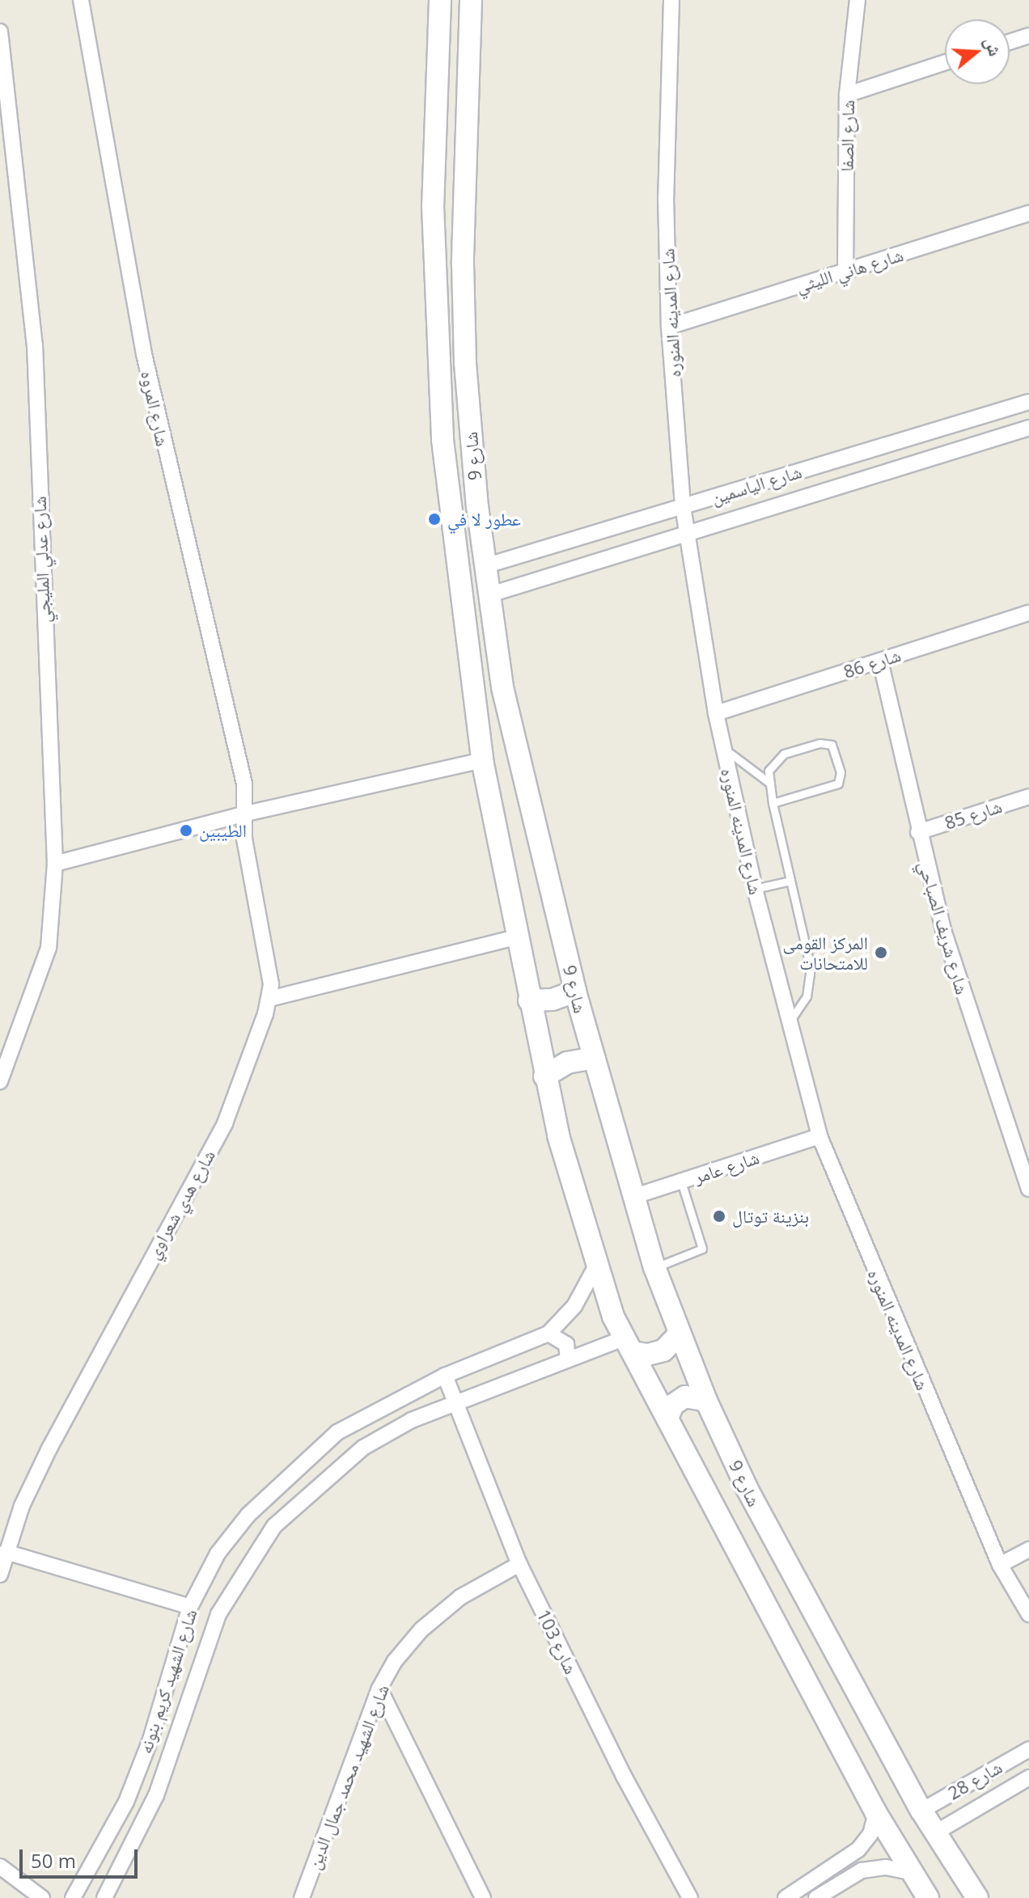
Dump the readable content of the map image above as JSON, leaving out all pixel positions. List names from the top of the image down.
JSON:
{
  "streets": {
    "main road": ["شارع 9"],
    "street": [
      "شارع الصفا",
      "شارع هاني الليثي",
      "شارع المدينه المنوره",
      "شارع المروه",
      "شارع الياسمين",
      "شارع عدلي المليجي",
      "شارع 86",
      "شارع 85",
      "شارع شريف الصباحي",
      "شارع عامر",
      "شارع هدي شعراوي",
      "شارع 103",
      "شارع الشهيد كريم بنونه",
      "شارع الشهيد محمد جمال الدين",
      "شارع 28"
    ]
  },
  "crossings": [
    ["شارع الصفا", "شارع هاني الليثي"],
    ["شارع هاني الليثي", "شارع المدينه المنوره"],
    ["شارع المدينه المنوره", "شارع الياسمين"],
    ["شارع المدينه المنوره", "شارع 86"],
    ["شارع المدينه المنوره", "شارع عامر"],
    ["شارع المروه", "شارع هدي شعراوي"],
    ["شارع 9", "شارع الياسمين"],
    ["شارع 9", "شارع عامر"],
    ["شارع 9", "شارع الشهيد كريم بنونه"],
    ["شارع 9", "شارع 28"],
    ["شارع 86", "شارع شريف الصباحي"],
    ["شارع 85", "شارع شريف الصباحي"],
    ["شارع 103", "شارع الشهيد كريم بنونه"],
    ["شارع 103", "شارع الشهيد محمد جمال الدين"]
  ],
  "places": [
    "عطور لا في",
    "الطيبين",
    "المركز القومى للامتحانات",
    "بنزينة توتال"
  ],
  "scale_bar": "50 m",
  "north": "right"
}
